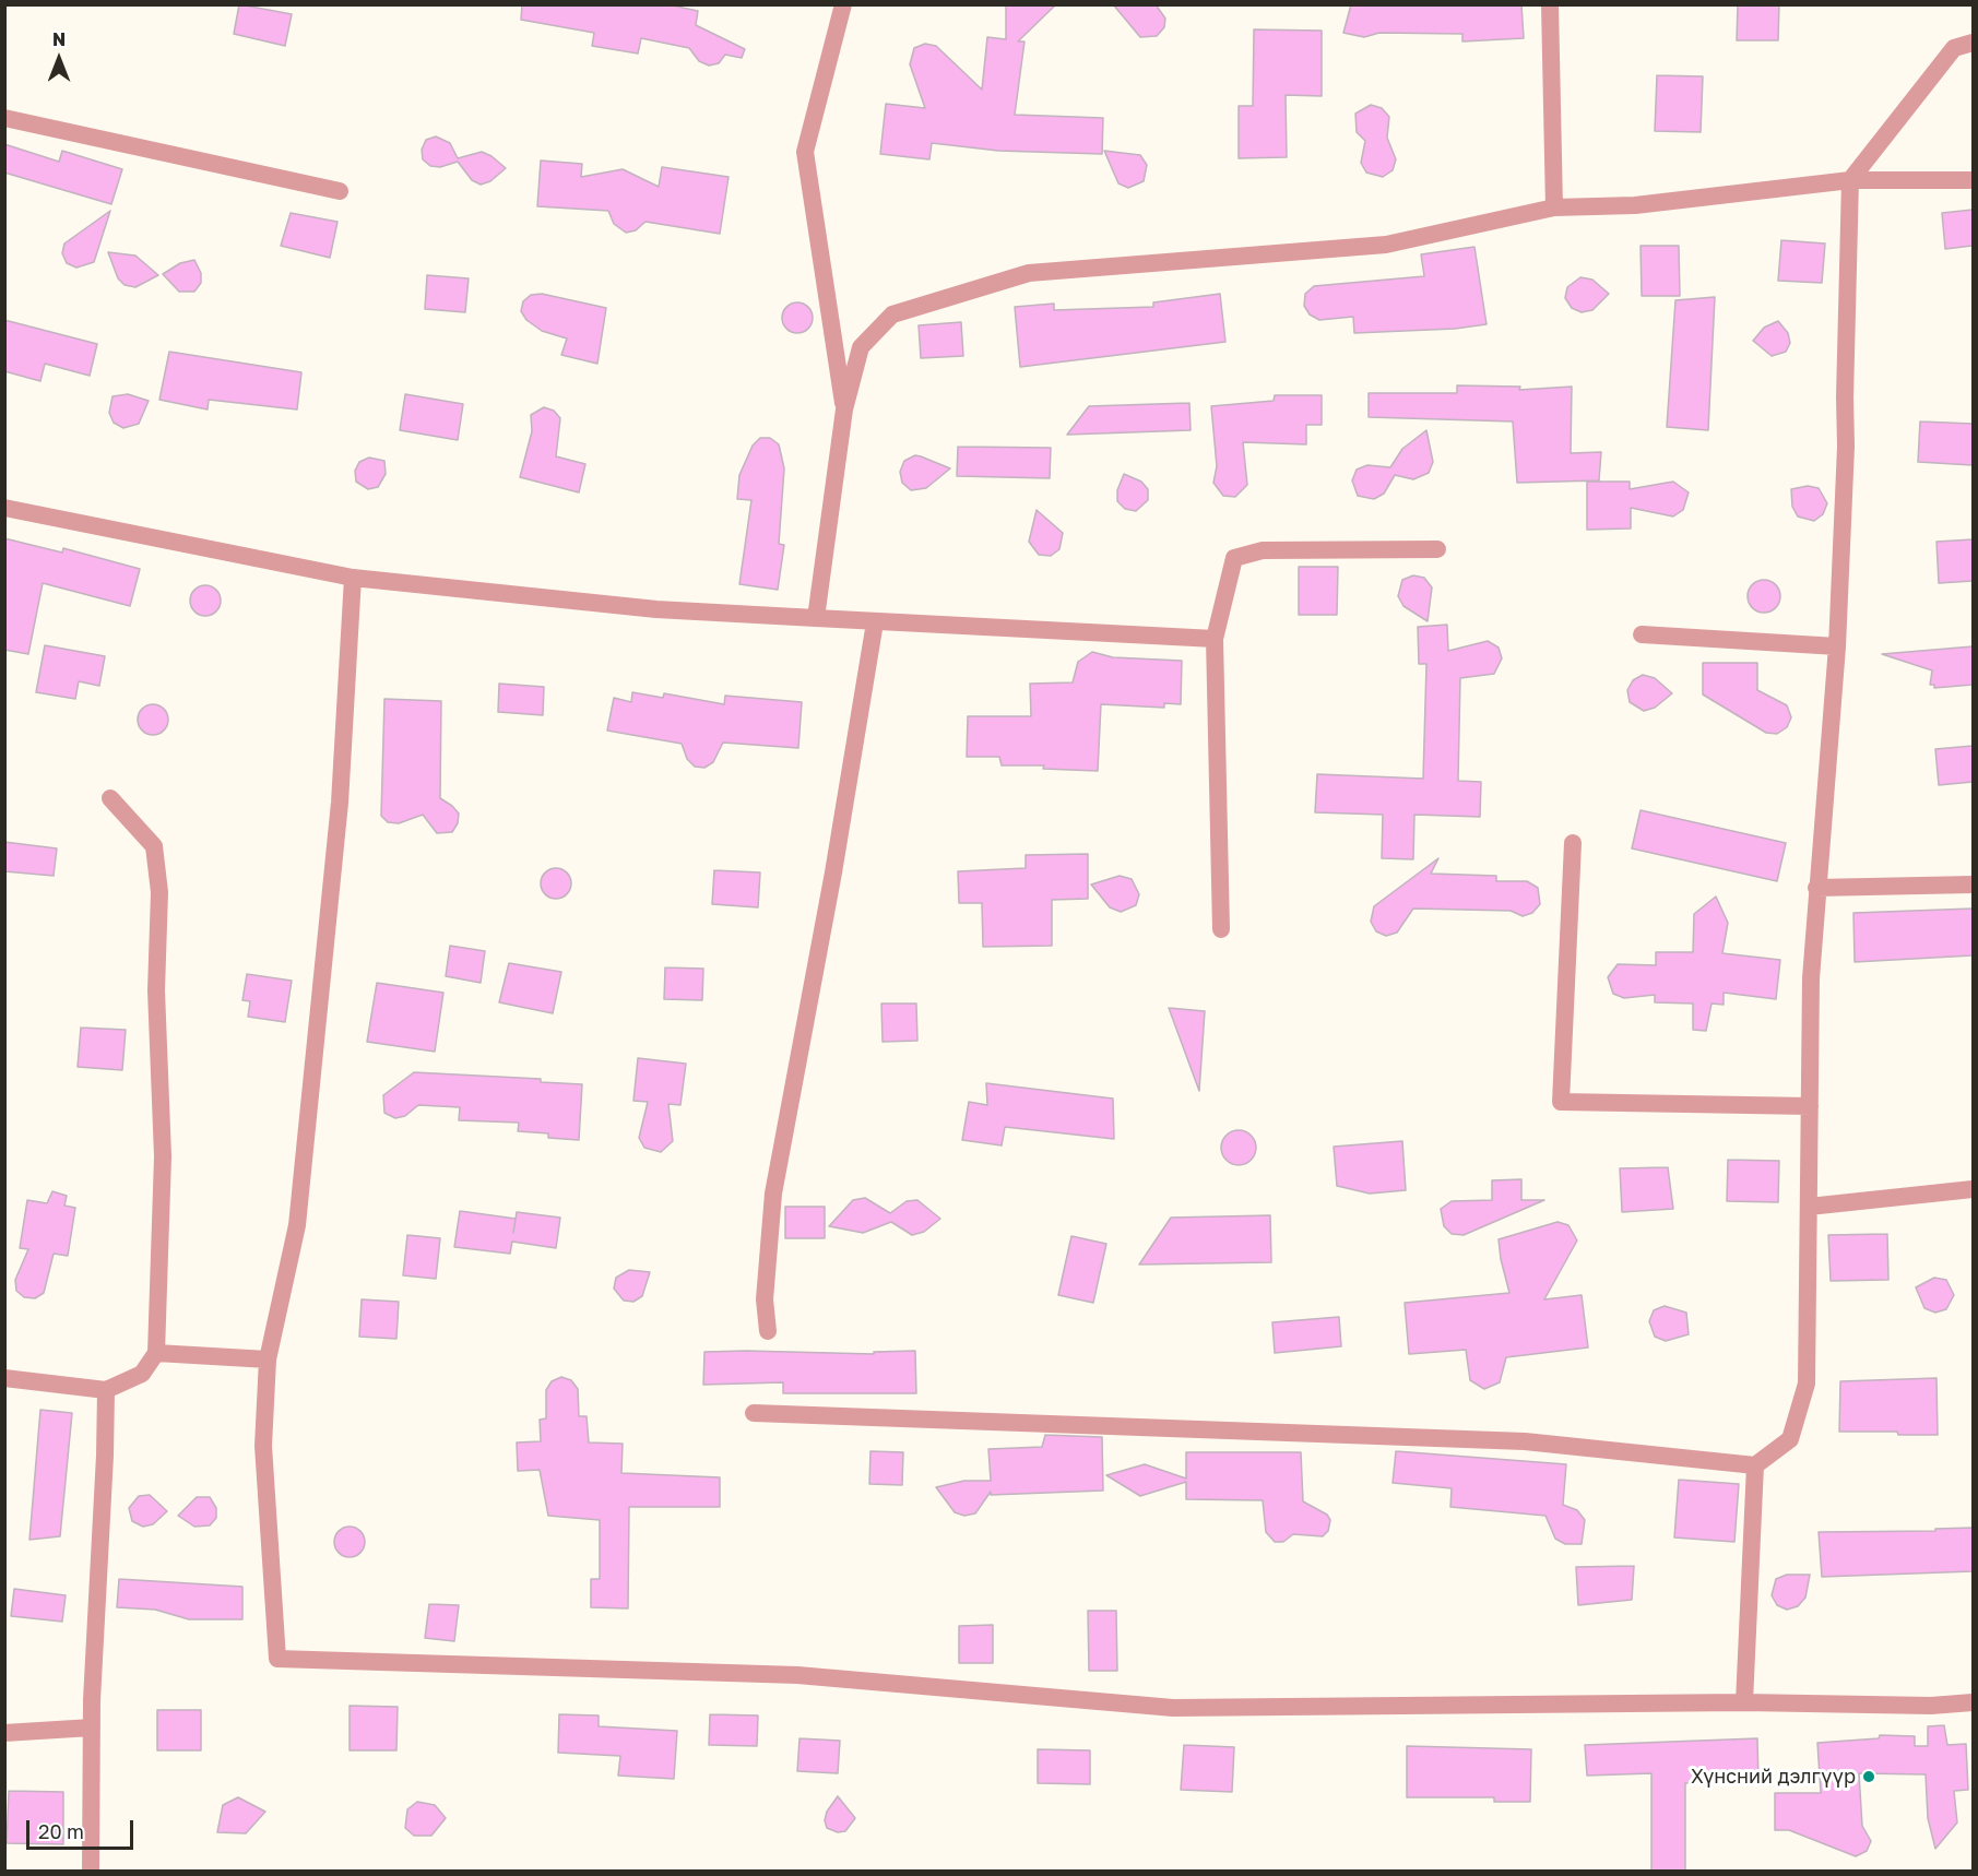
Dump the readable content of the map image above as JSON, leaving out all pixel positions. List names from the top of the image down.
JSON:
{
  "places": ["Хүнсний дэлгүүр"],
  "scale_bar": "20 m",
  "north": "top"
}
